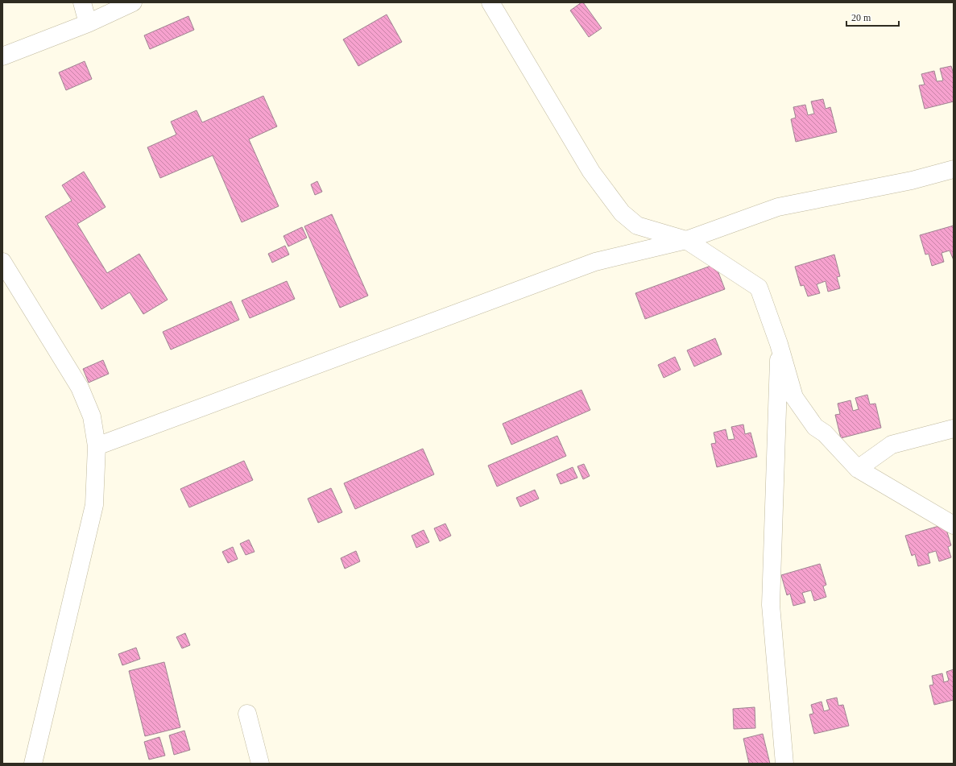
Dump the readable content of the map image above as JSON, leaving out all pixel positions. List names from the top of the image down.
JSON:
{
  "scale_bar": "20 m"
}
